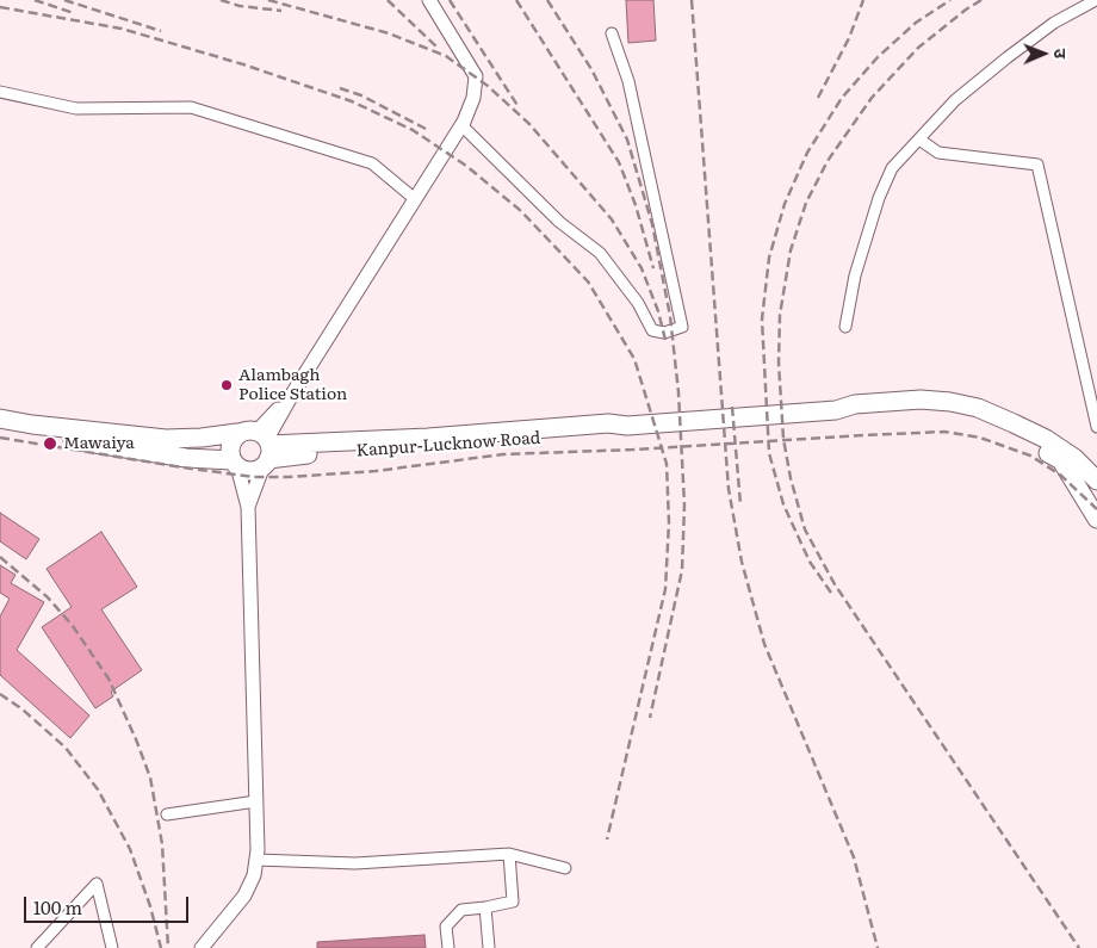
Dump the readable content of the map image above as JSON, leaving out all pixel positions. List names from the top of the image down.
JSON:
{
  "streets": {
    "main road": ["Kanpur-Lucknow Road"]
  },
  "places": ["Alambagh Police Station", "Mawaiya"],
  "scale_bar": "100 m",
  "north": "right"
}
